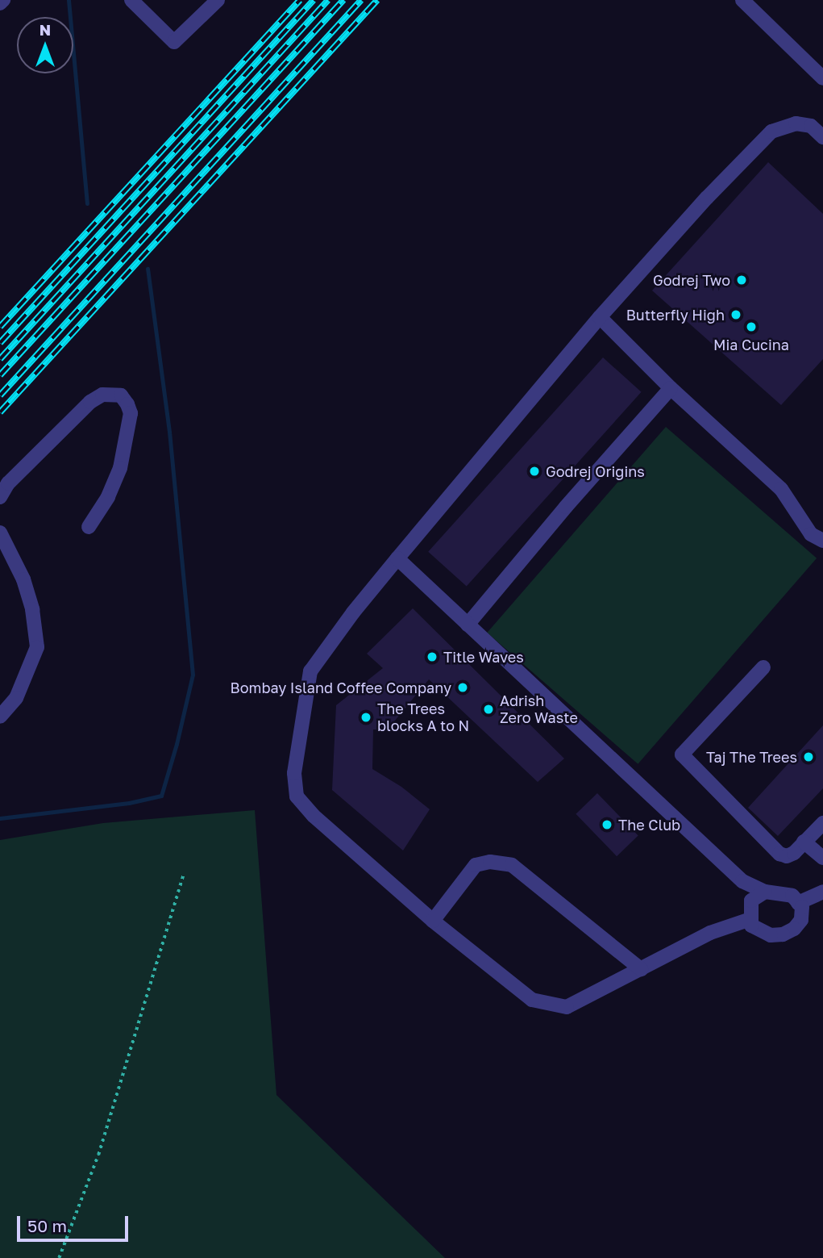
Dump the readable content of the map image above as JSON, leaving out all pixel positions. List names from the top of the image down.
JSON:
{
  "places": [
    "Godrej Two",
    "Butterfly High",
    "Mia Cucina",
    "Godrej Origins",
    "Title Waves",
    "Bombay Island Coffee Company",
    "Adrish Zero Waste",
    "The Trees blocks A to N",
    "Taj The Trees",
    "The Club"
  ],
  "scale_bar": "50 m",
  "north": "top"
}
